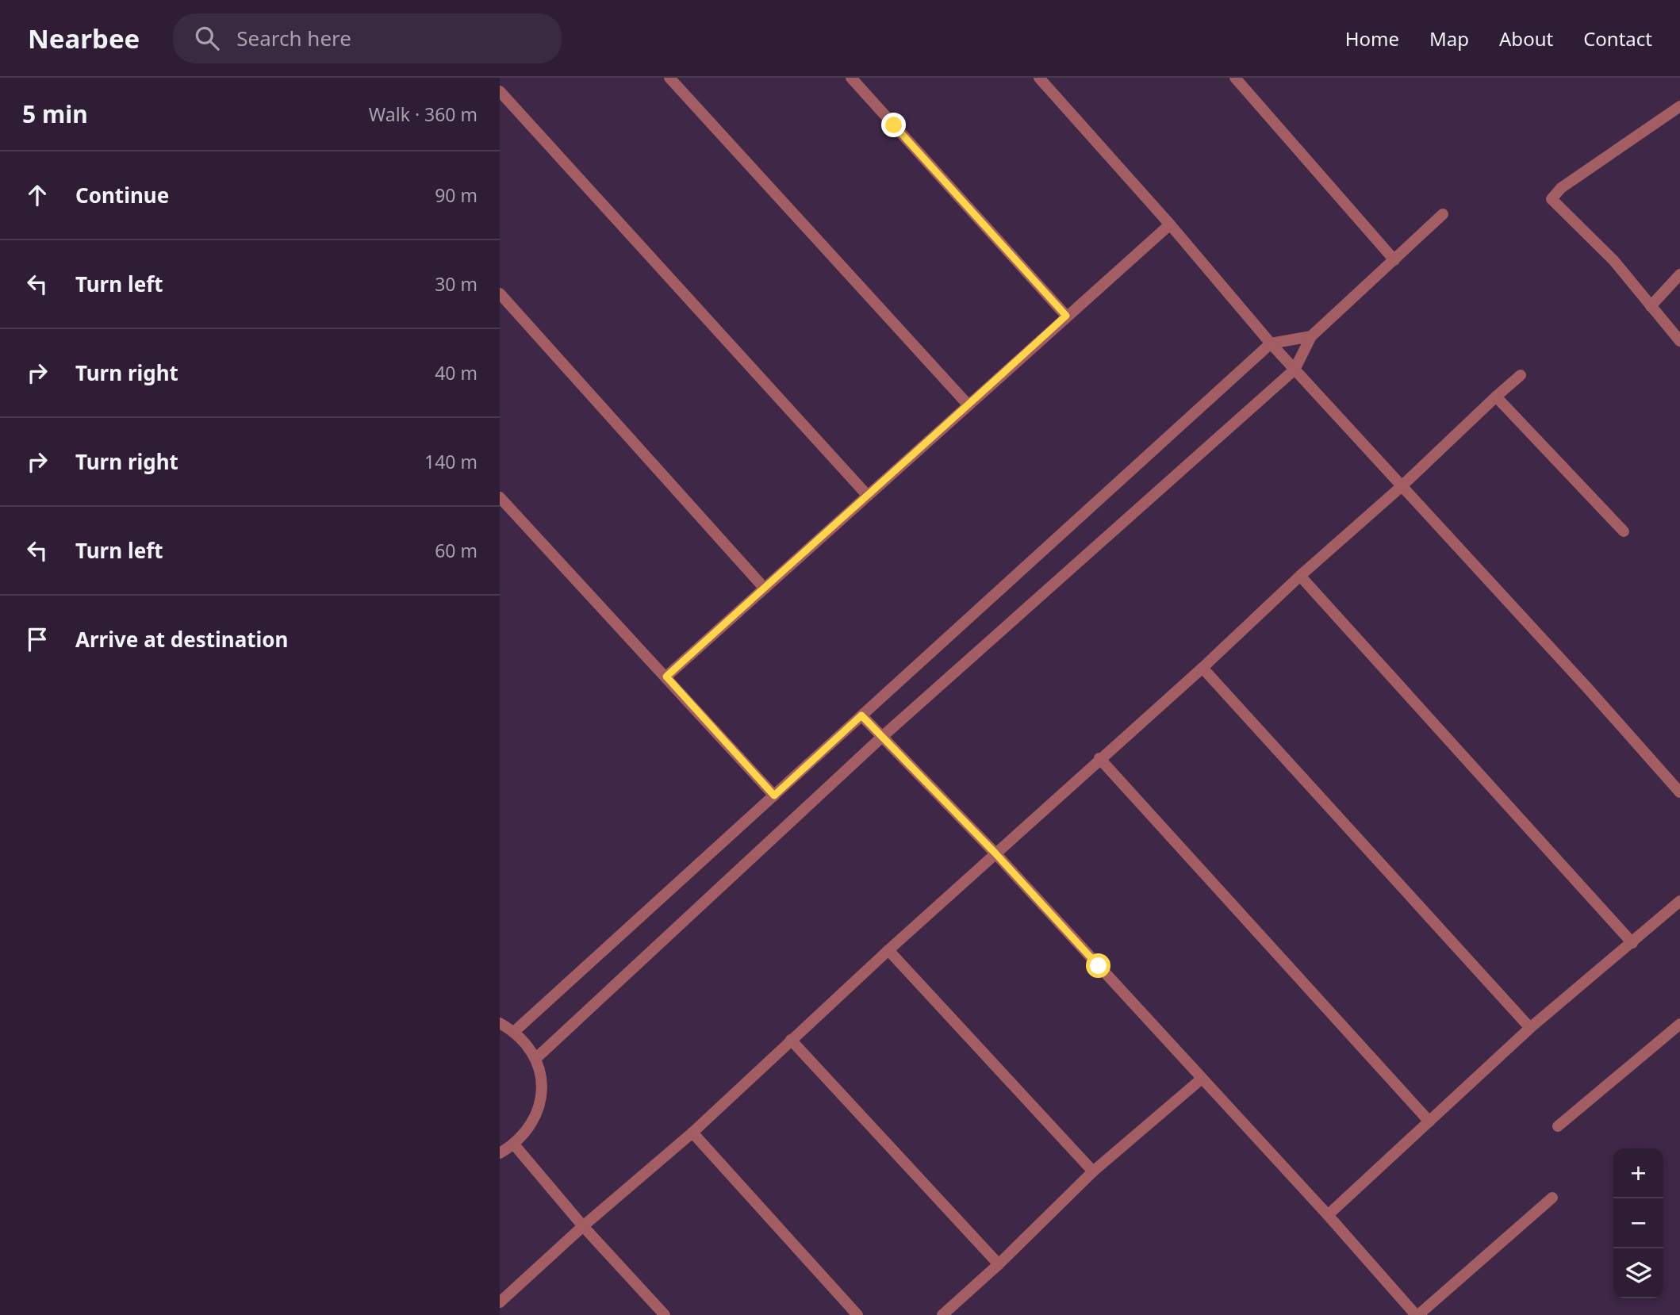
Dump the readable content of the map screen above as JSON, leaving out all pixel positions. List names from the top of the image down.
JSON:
{
  "page": {
    "header": "Nearbee",
    "search": "Search here",
    "nav": [
      "Home",
      "Map",
      "About",
      "Contact"
    ],
    "heading": ["5 min", "Walk · 360 m"],
    "list": [
      ["Continue", "90 m"],
      ["Turn left", "30 m"],
      ["Turn right", "40 m"],
      ["Turn right", "140 m"],
      ["Turn left", "60 m"],
      "Arrive at destination"
    ],
    "map_buttons": ["+", "−"]
  }
}
